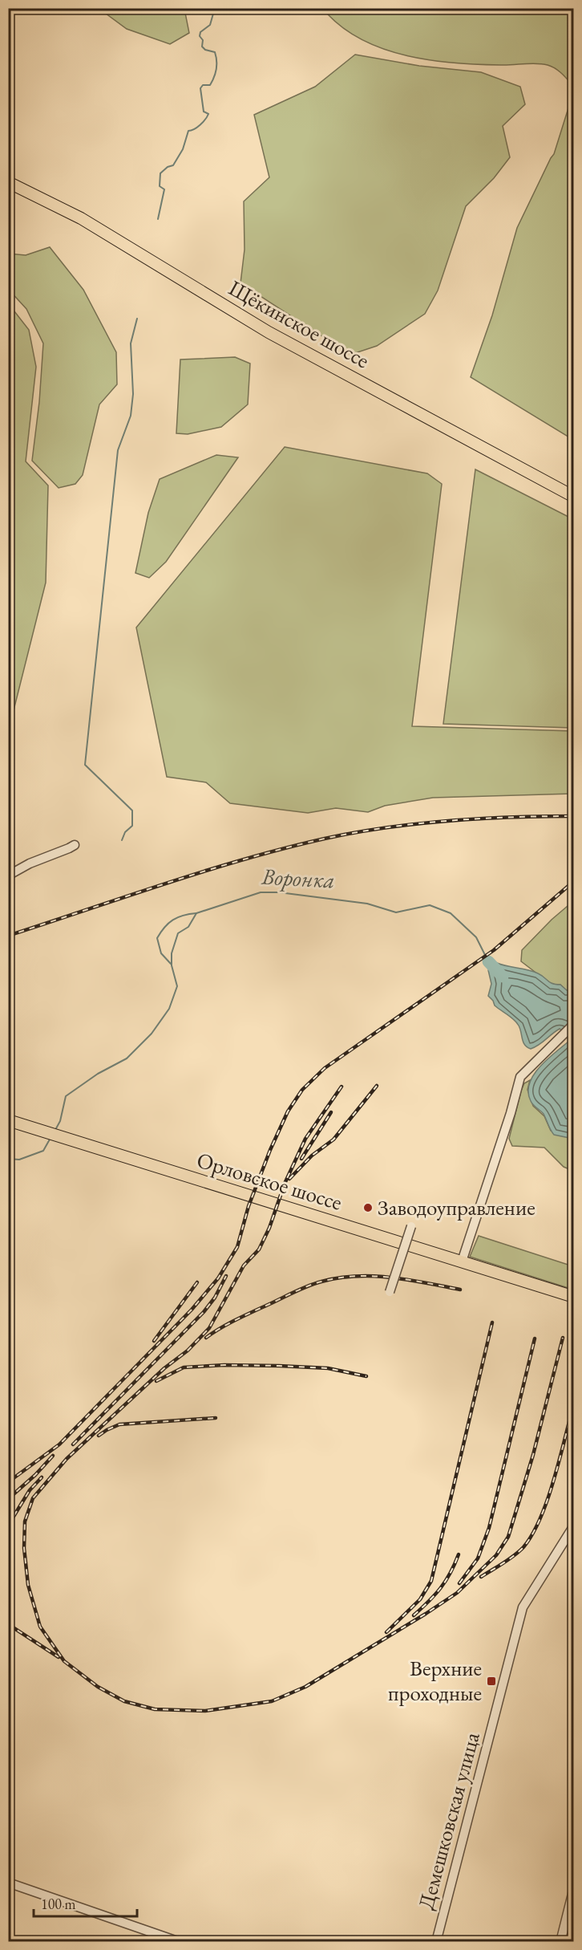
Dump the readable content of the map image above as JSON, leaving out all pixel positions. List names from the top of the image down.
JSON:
{
  "streets": {
    "main road": ["Щёкинское шоссе", "Орловское шоссе"],
    "street": ["Демешковская улица"]
  },
  "water": ["Воронка"],
  "places": {
    "other": ["Заводоуправление"],
    "transit": ["Верхние проходные"]
  },
  "scale_bar": "100 m"
}
